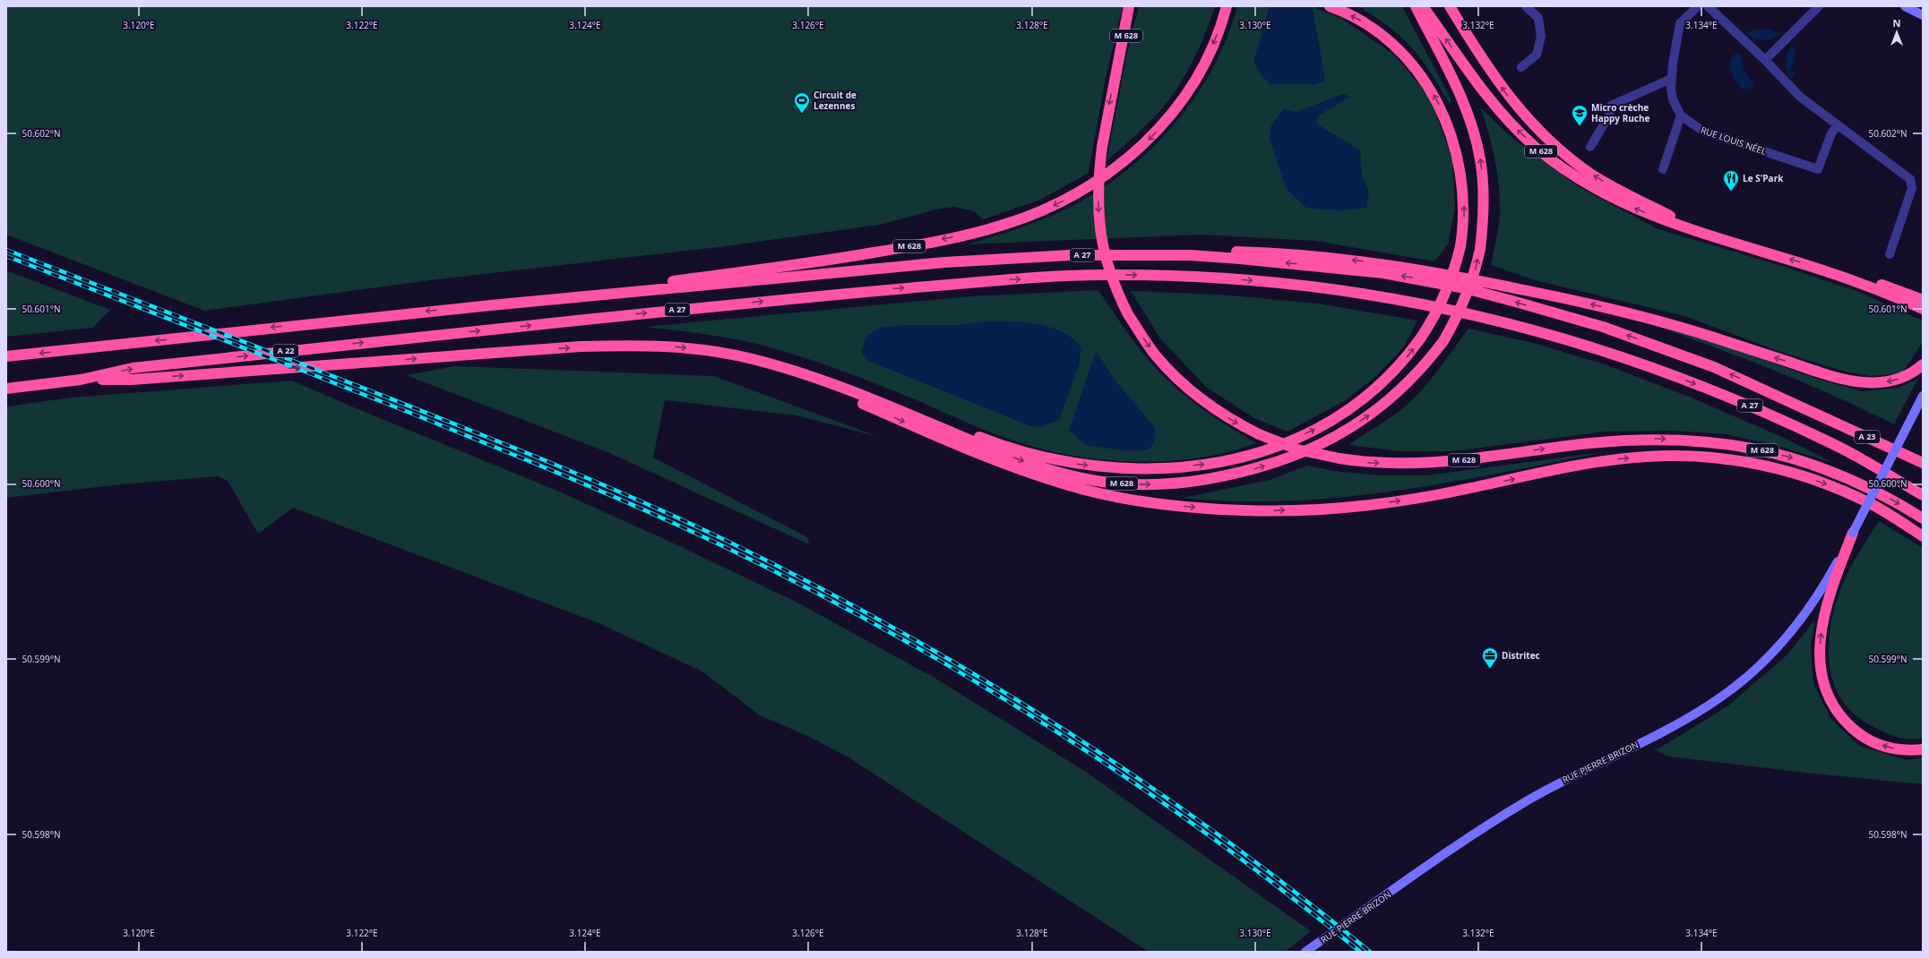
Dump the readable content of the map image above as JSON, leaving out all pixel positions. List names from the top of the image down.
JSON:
{
  "streets": {
    "highway": [
      "M 628",
      "A 27",
      "A 22",
      "A 23"
    ],
    "main road": ["RUE PIERRE BRIZON"],
    "street": ["RUE LOUIS NÉEL"]
  },
  "crossings": [
    ["M 628", "A 27"],
    ["A 27", "A 22"],
    ["A 27", "A 23"]
  ],
  "places": {
    "sports": ["Circuit de Lezennes"],
    "school or university": ["Micro crèche Happy Ruche"],
    "restaurant": ["Le S'Park"],
    "office": ["Distritec"]
  },
  "north": "top",
  "coordinates": [
    "3.120°E",
    "3.122°E",
    "3.124°E",
    "3.126°E",
    "3.128°E",
    "3.130°E",
    "3.132°E",
    "3.134°E",
    "50.602°N",
    "50.601°N",
    "50.600°N",
    "50.599°N",
    "50.598°N"
  ]
}
